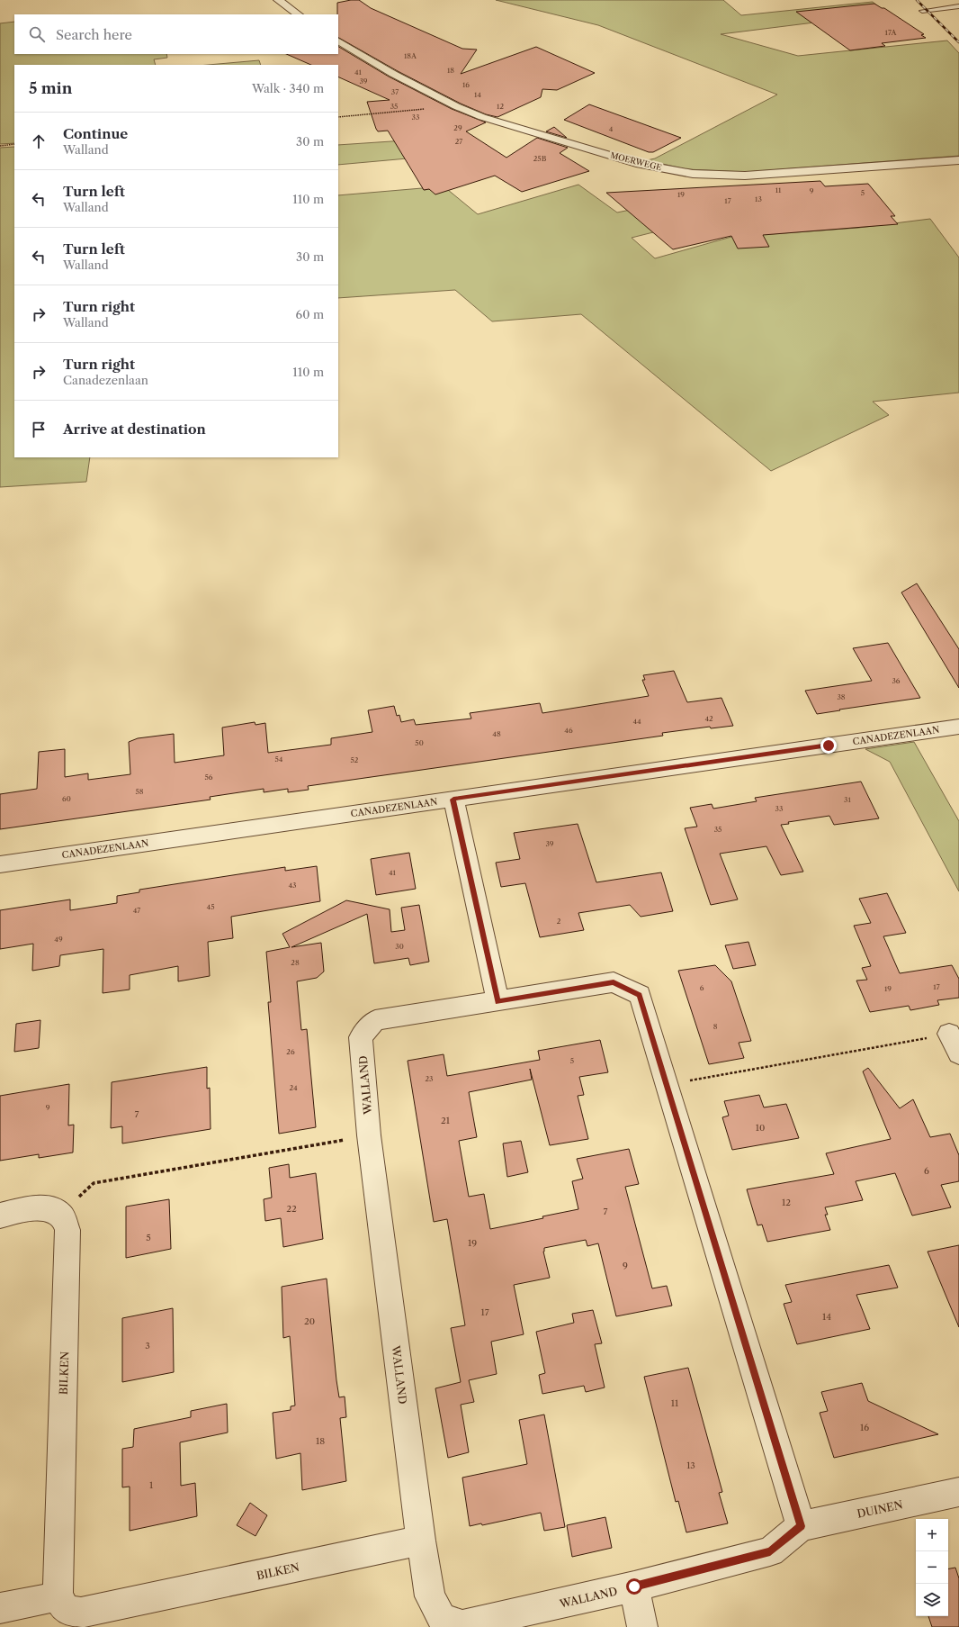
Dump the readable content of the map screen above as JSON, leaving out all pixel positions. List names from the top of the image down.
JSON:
{
  "streets": {
    "street": [
      "MOERWEGE",
      "CANADEZENLAAN",
      "WALLAND",
      "BILKEN",
      "DUINEN"
    ]
  },
  "crossings": [
    ["WALLAND", "BILKEN"],
    ["WALLAND", "DUINEN"]
  ],
  "house_numbers": [
    "17A",
    "18A",
    "18",
    "41",
    "39",
    "16",
    "37",
    "14",
    "35",
    "12",
    "33",
    "29",
    "4",
    "27",
    "25B",
    "11",
    "9",
    "5",
    "19",
    "13",
    "17",
    "36",
    "38",
    "42",
    "44",
    "46",
    "48",
    "50",
    "54",
    "52",
    "56",
    "58",
    "60",
    "31",
    "33",
    "35",
    "39",
    "41",
    "43",
    "45",
    "47",
    "2",
    "49",
    "30",
    "28",
    "17",
    "6",
    "19",
    "8",
    "26",
    "5",
    "23",
    "24",
    "9",
    "7",
    "21",
    "10",
    "6",
    "12",
    "22",
    "7",
    "5",
    "19",
    "9",
    "17",
    "14",
    "20",
    "3",
    "11",
    "16",
    "18",
    "13",
    "1"
  ],
  "page": {
    "search": "Search here",
    "heading": ["5 min", "Walk · 340 m"],
    "list": [
      ["Continue", "Walland", "30 m"],
      ["Turn left", "Walland", "110 m"],
      ["Turn left", "Walland", "30 m"],
      ["Turn right", "Walland", "60 m"],
      ["Turn right", "Canadezenlaan", "110 m"],
      "Arrive at destination"
    ],
    "map_buttons": ["+", "−"]
  }
}
